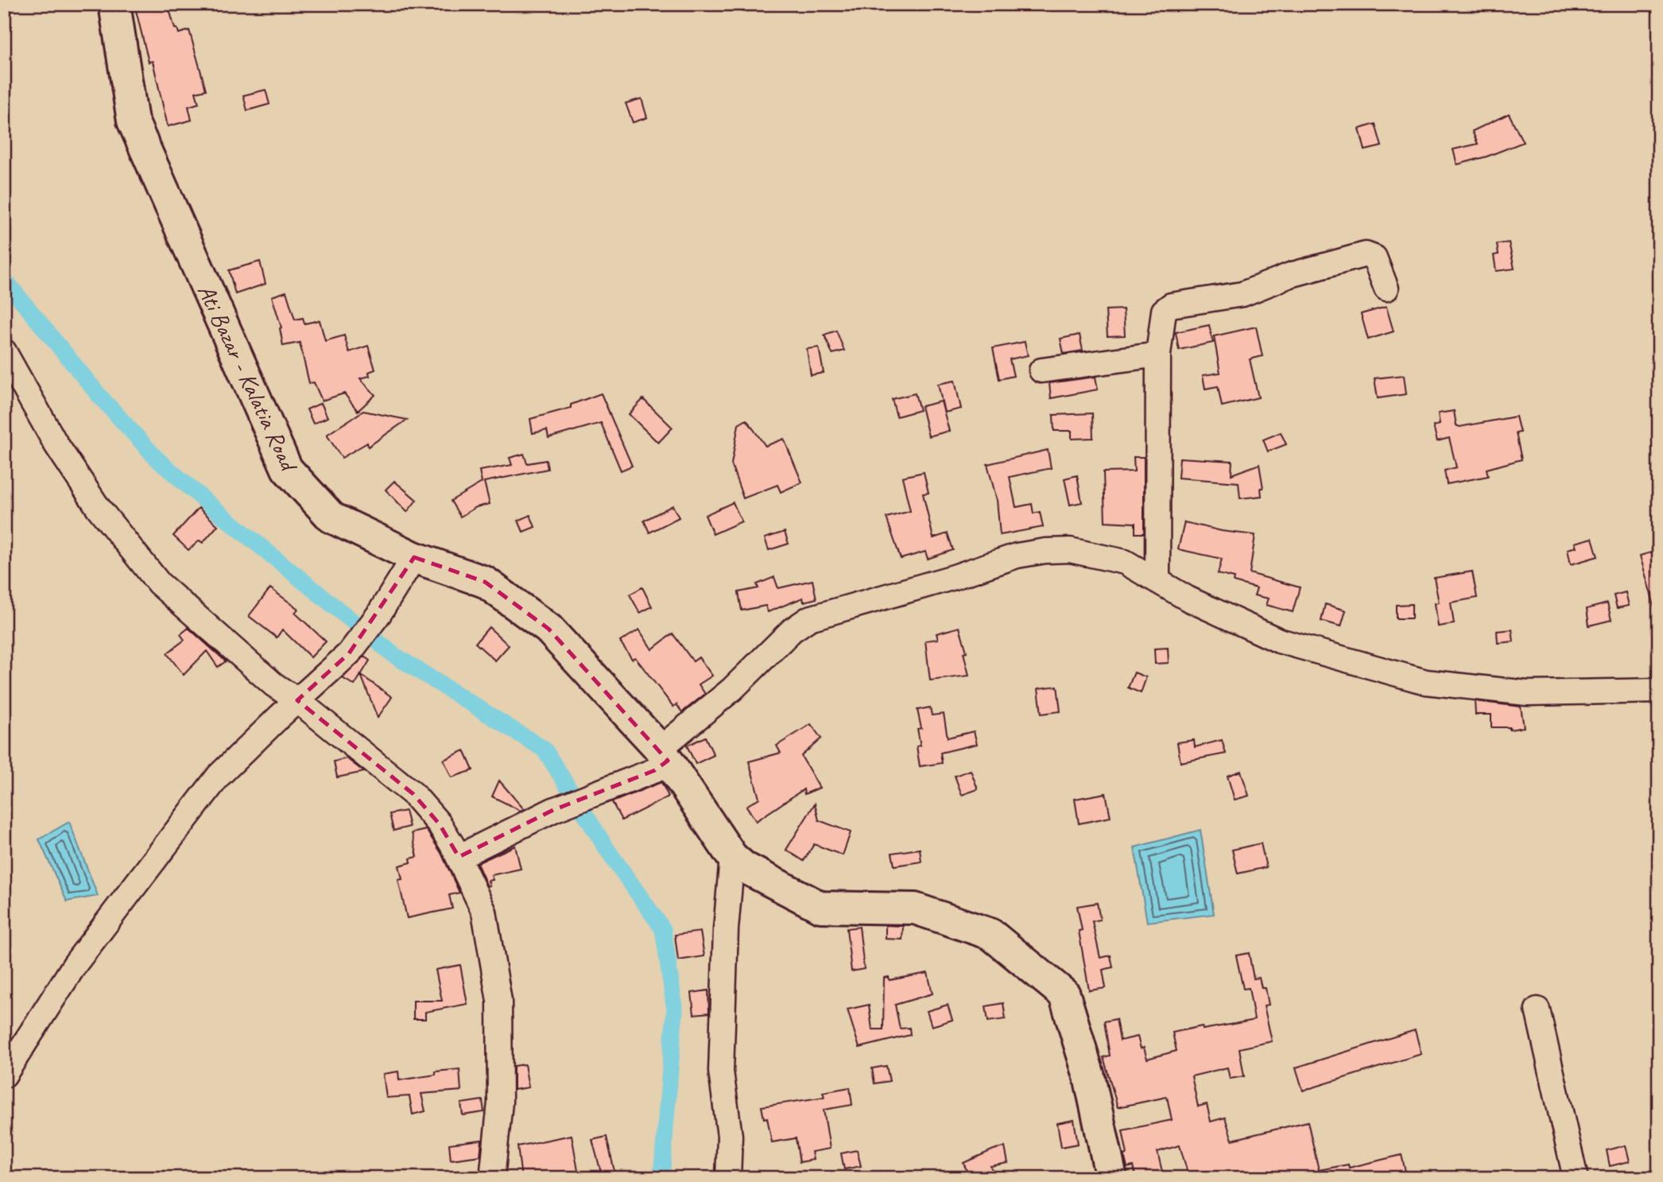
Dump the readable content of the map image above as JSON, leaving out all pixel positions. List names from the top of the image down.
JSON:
{
  "streets": {
    "main road": ["Ati Bazar - Kalatia Road"]
  }
}
